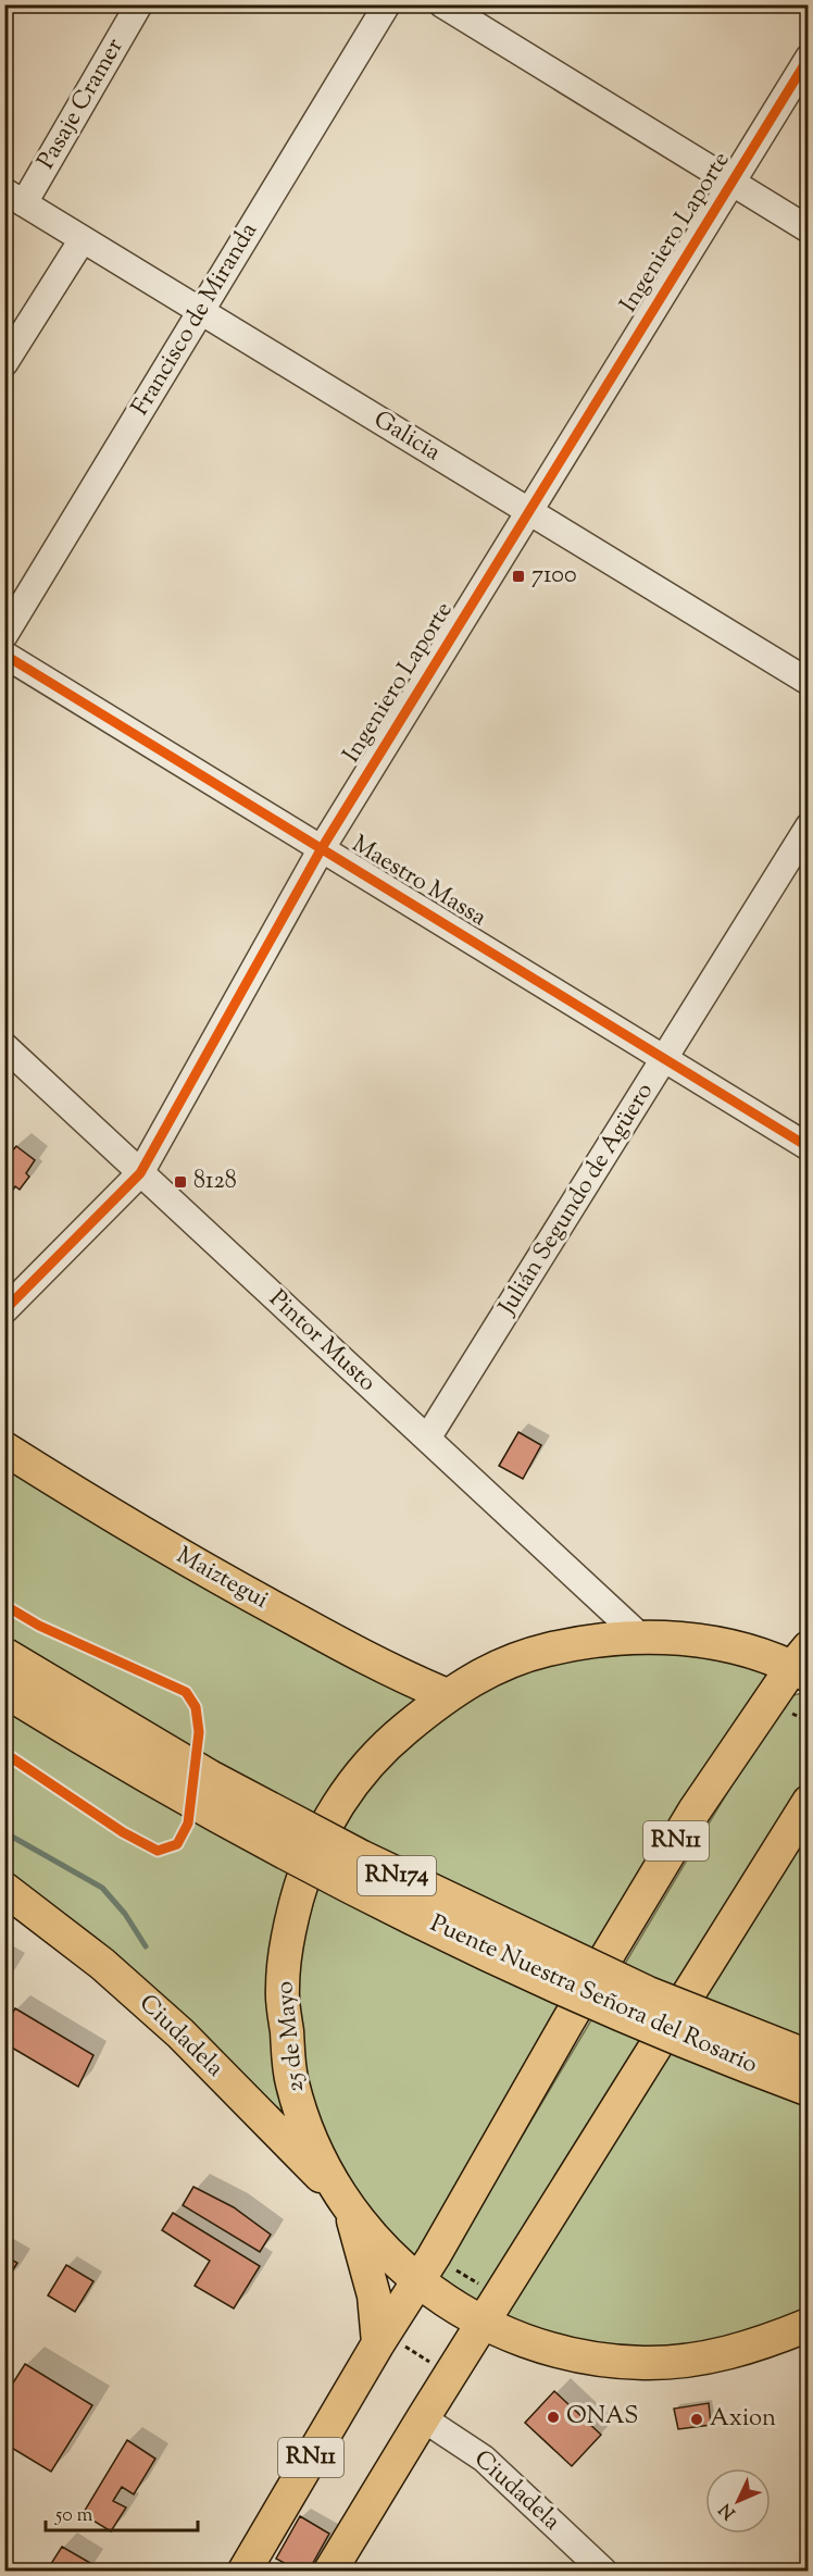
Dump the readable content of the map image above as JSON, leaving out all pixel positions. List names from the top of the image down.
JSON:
{
  "streets": {
    "highway": ["RN174", "Puente Nuestra Señora del Rosario"],
    "main road": [
      "Maiztegui",
      "RN11",
      "Ciudadela",
      "25 de Mayo"
    ],
    "street": [
      "Pasaje Cramer",
      "Ingeniero Laporte",
      "Francisco de Miranda",
      "Galicia",
      "Maestro Massa",
      "Julián Segundo de Agüero",
      "Pintor Musto"
    ]
  },
  "crossings": [
    ["Pasaje Cramer", "Galicia"],
    ["Ingeniero Laporte", "Galicia"],
    ["Ingeniero Laporte", "Maestro Massa"],
    ["Ingeniero Laporte", "Pintor Musto"],
    ["Francisco de Miranda", "Galicia"],
    ["Maestro Massa", "Julián Segundo de Agüero"],
    ["Julián Segundo de Agüero", "Pintor Musto"],
    ["Pintor Musto", "25 de Mayo"],
    ["Maiztegui", "25 de Mayo"],
    ["RN11", "25 de Mayo"],
    ["Ciudadela", "25 de Mayo"]
  ],
  "places": {
    "transit": ["7100", "8128"],
    "other": ["ONAS", "Axion"]
  },
  "scale_bar": "50 m",
  "north": "bottom left"
}
